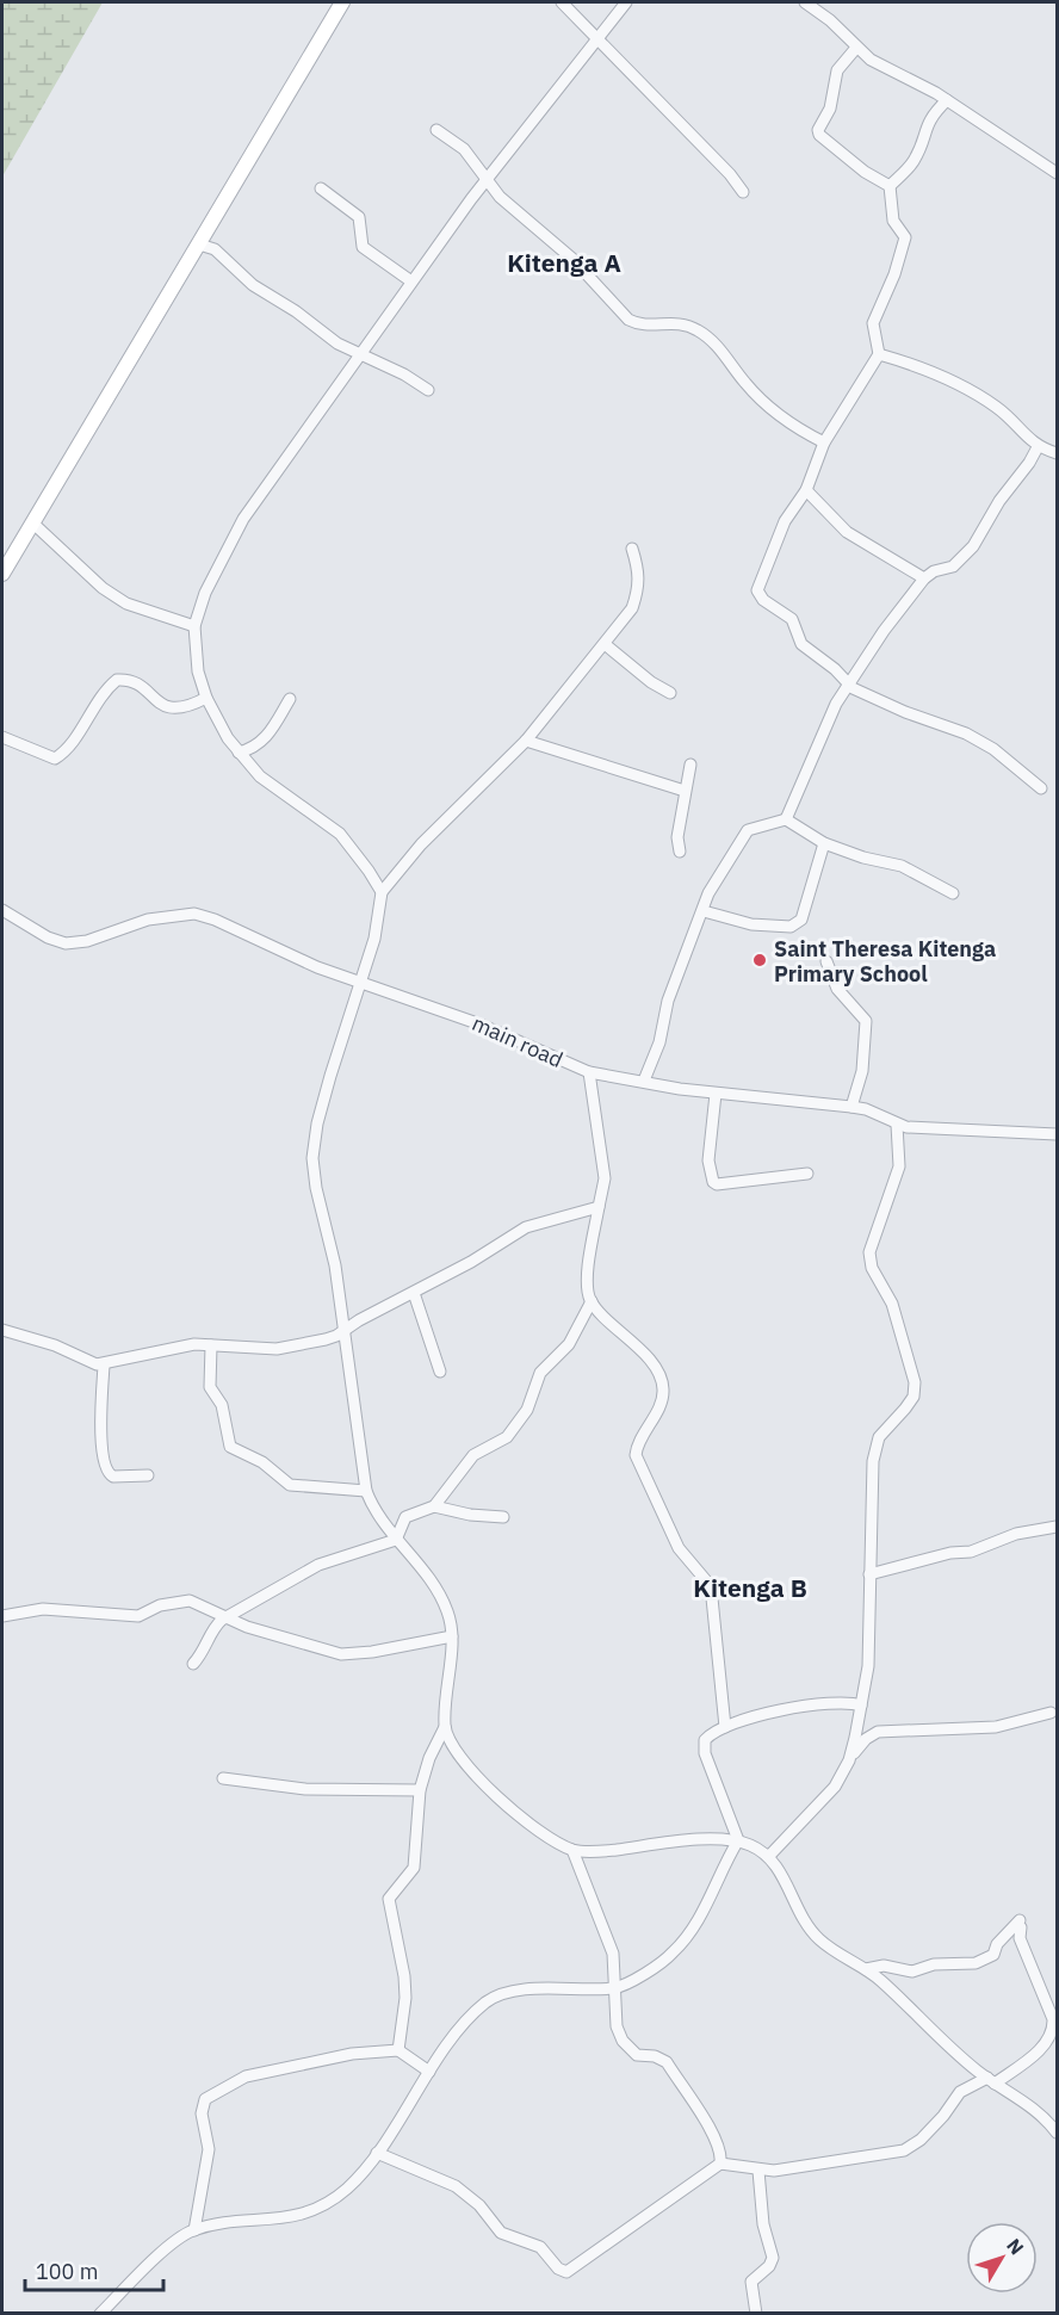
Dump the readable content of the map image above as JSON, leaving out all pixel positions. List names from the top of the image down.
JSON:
{
  "streets": {
    "street": ["main road"]
  },
  "districts": ["Kitenga A", "Kitenga B"],
  "places": ["Saint Theresa Kitenga Primary School"],
  "scale_bar": "100 m",
  "north": "top right"
}
